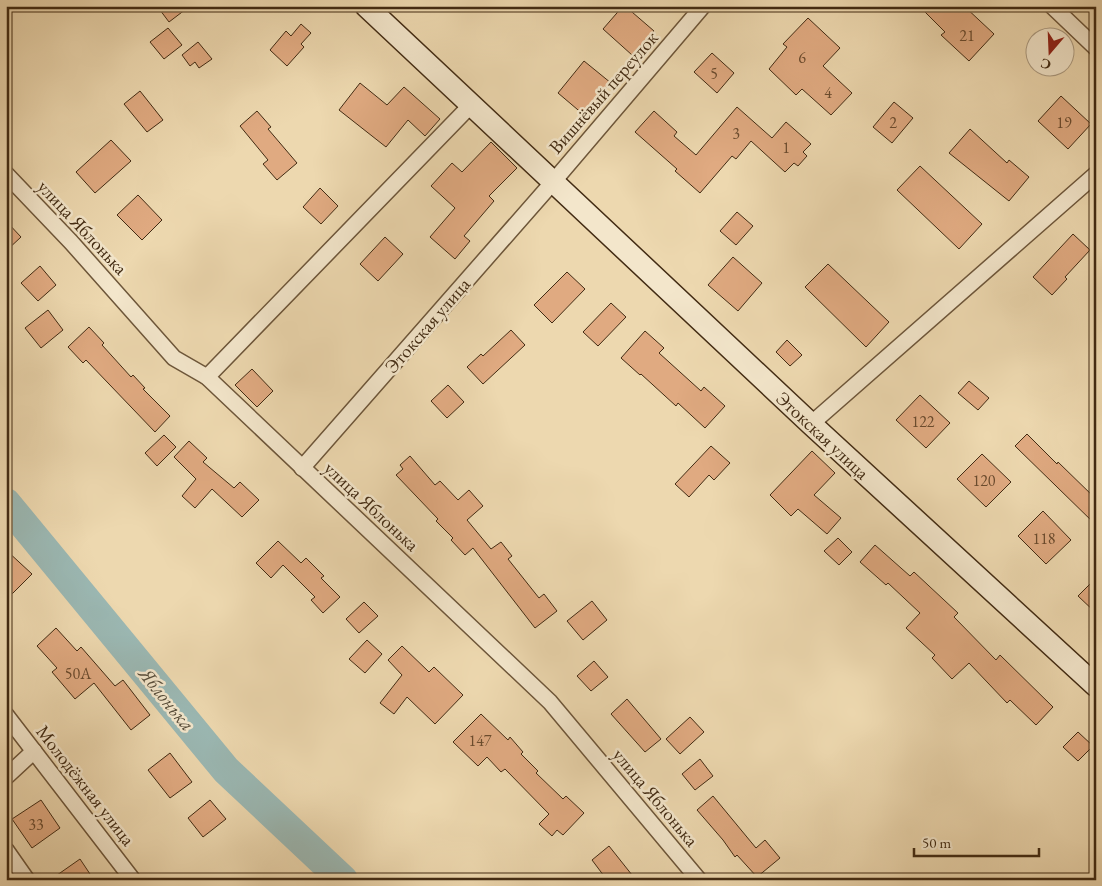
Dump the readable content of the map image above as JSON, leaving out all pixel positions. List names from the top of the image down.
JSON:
{
  "streets": {
    "main road": ["Этокская улица"],
    "street": ["Вишнёвый переулок", "улица Яблонька", "Молодёжная улица"]
  },
  "crossings": [
    ["Вишнёвый переулок", "Этокская улица"],
    ["улица Яблонька", "Этокская улица"]
  ],
  "water": ["Яблонька"],
  "house_numbers": [
    "21",
    "6",
    "5",
    "4",
    "2",
    "19",
    "3",
    "1",
    "122",
    "120",
    "118",
    "50А",
    "147",
    "33"
  ],
  "scale_bar": "50 m",
  "north": "bottom"
}
